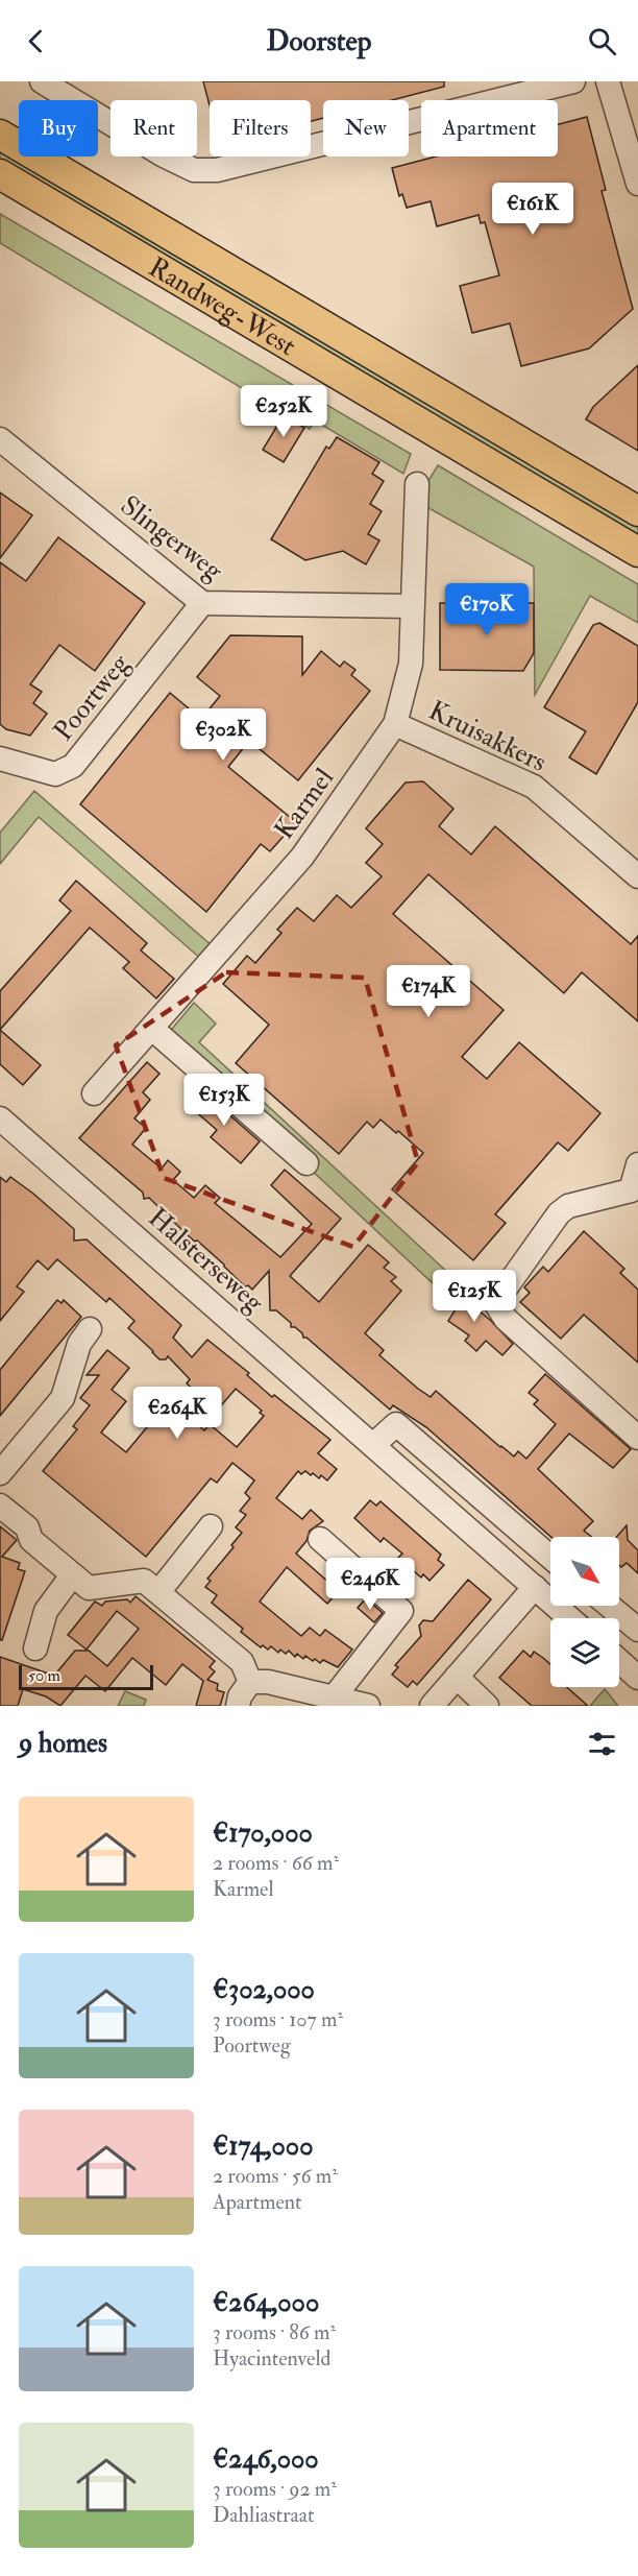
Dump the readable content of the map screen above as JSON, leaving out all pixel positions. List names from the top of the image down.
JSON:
{
  "streets": {
    "main road": ["Randweg-West"],
    "street": [
      "Slingerweg",
      "Poortweg",
      "Kruisakkers",
      "Karmel",
      "Halsterseweg"
    ]
  },
  "crossings": [
    ["Slingerweg", "Poortweg"],
    ["Slingerweg", "Karmel"],
    ["Kruisakkers", "Karmel"]
  ],
  "scale_bar": "50 m",
  "north": "bottom right",
  "page": {
    "header": "Doorstep",
    "chip": [
      "Buy",
      "Rent",
      "Filters",
      "New",
      "Apartment"
    ],
    "price": [
      "€161K",
      "€252K",
      "€170K",
      "€302K",
      "€174K",
      "€153K",
      "€125K",
      "€264K",
      "€246K"
    ],
    "scale": "50 m",
    "heading": "9 homes",
    "list": [
      {
        "name": "€170,000",
        "note": "2 rooms · 66 m² · Karmel"
      },
      {
        "name": "€302,000",
        "note": "3 rooms · 107 m² · Poortweg"
      },
      {
        "name": "€174,000",
        "note": "2 rooms · 56 m² · Apartment"
      },
      {
        "name": "€264,000",
        "note": "3 rooms · 86 m² · Hyacintenveld"
      },
      {
        "name": "€246,000",
        "note": "3 rooms · 92 m² · Dahliastraat"
      }
    ]
  }
}
